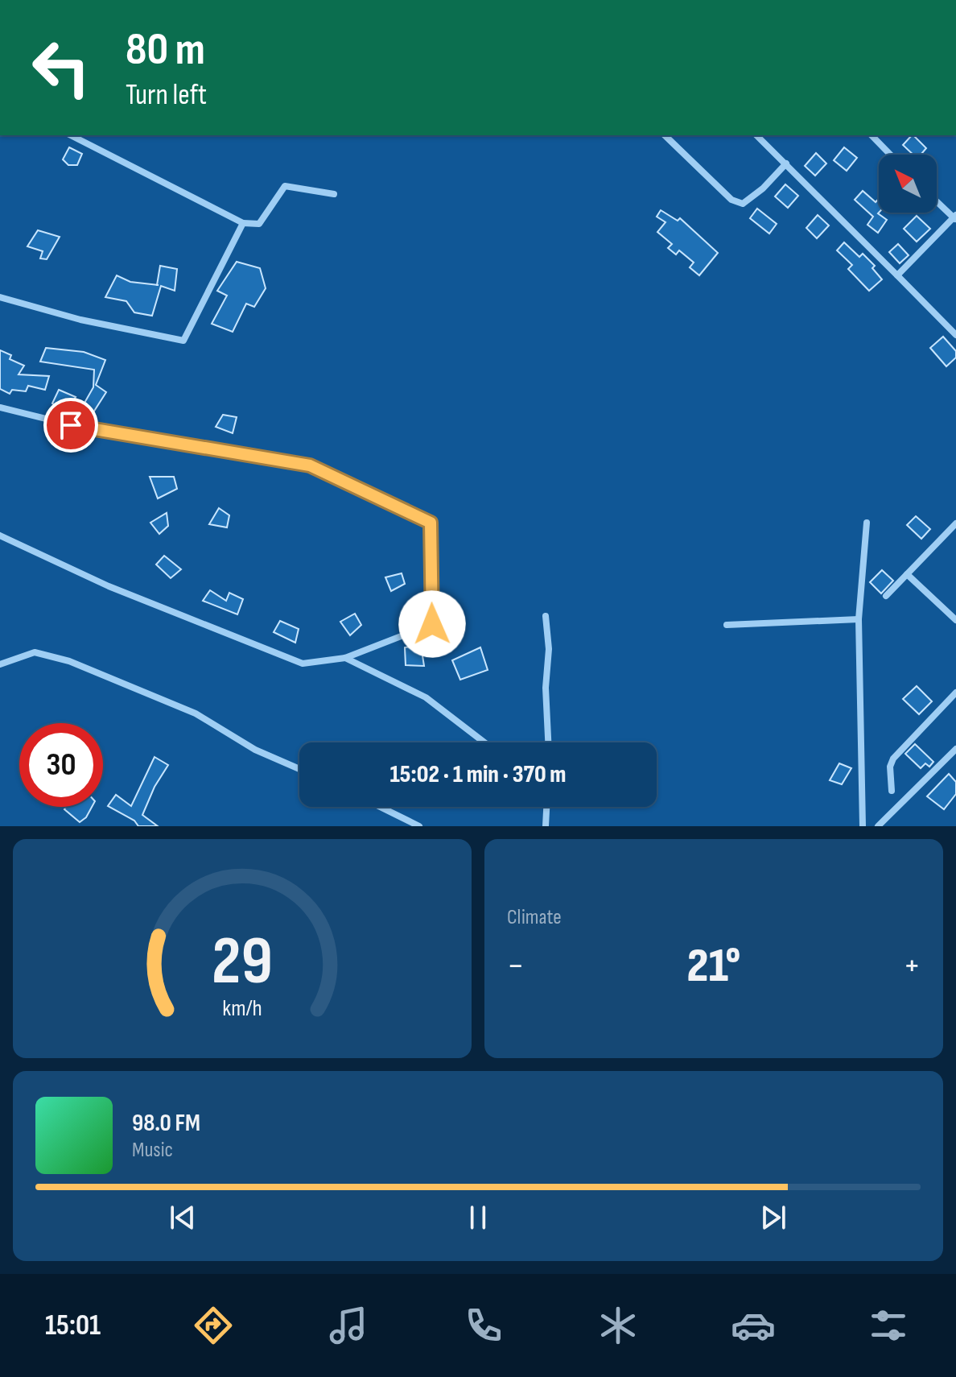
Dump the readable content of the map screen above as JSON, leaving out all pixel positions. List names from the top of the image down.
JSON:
{
  "north": "top left",
  "page": {
    "turn": ["80 m", "Turn left"],
    "limit": "30",
    "trip": "15:02 · 1 min · 370 m",
    "tile": "Climate",
    "heat": ["−", "21°", "+"],
    "song": ["98.0 FM", "Music"],
    "tabs": "15:01",
    "gauge": ["29", "km/h"]
  }
}
